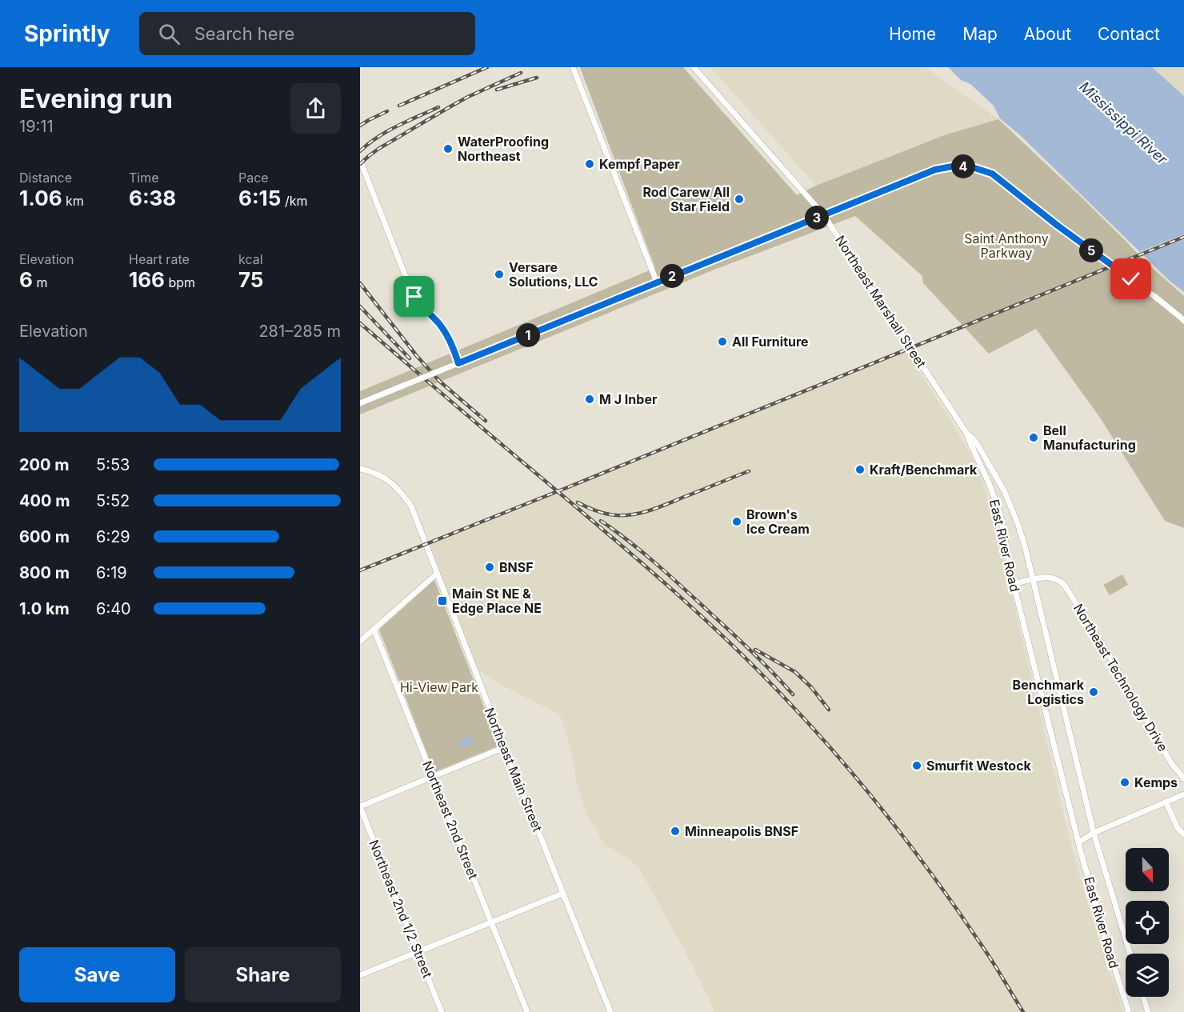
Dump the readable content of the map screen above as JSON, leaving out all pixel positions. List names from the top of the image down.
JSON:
{
  "streets": {
    "street": [
      "Northeast Marshall Street",
      "East River Road",
      "Northeast Technology Drive",
      "Northeast Main Street",
      "Northeast 2nd Street",
      "Northeast 2nd 1/2 Street"
    ]
  },
  "crossings": [
    ["Northeast Marshall Street", "East River Road"],
    ["East River Road", "Northeast Technology Drive"]
  ],
  "water": ["Mississippi River"],
  "parks": ["Saint Anthony Parkway", "Hi-View Park"],
  "places": {
    "other": [
      "WaterProofing Northeast",
      "Kempf Paper",
      "Rod Carew All Star Field",
      "Versare Solutions, LLC",
      "All Furniture",
      "M J Inber",
      "Bell Manufacturing",
      "Kraft/Benchmark",
      "Brown's Ice Cream",
      "BNSF",
      "Benchmark Logistics",
      "Smurfit Westock",
      "Kemps",
      "Minneapolis BNSF"
    ],
    "transit": ["Main St NE & Edge Place NE"]
  },
  "north": "bottom",
  "page": {
    "header": "Sprintly",
    "search": "Search here",
    "nav": [
      "Home",
      "Map",
      "About",
      "Contact"
    ],
    "heading": ["Evening run", "19:11"],
    "stats": [
      ["Distance", "1.06 km"],
      ["Time", "6:38"],
      ["Pace", "6:15 /km"],
      ["Elevation", "6 m"],
      ["Heart rate", "166 bpm"],
      ["kcal", "75"]
    ],
    "pins": [
      "4",
      "3",
      "5",
      "2",
      "1"
    ],
    "chart": ["Elevation", "281–285 m"],
    "list": [
      {
        "name": "200 m",
        "note": "5:53"
      },
      {
        "name": "400 m",
        "note": "5:52"
      },
      {
        "name": "600 m",
        "note": "6:29"
      },
      {
        "name": "800 m",
        "note": "6:19"
      },
      {
        "name": "1.0 km",
        "note": "6:40"
      }
    ],
    "buttons": ["Save", "Share"]
  }
}
